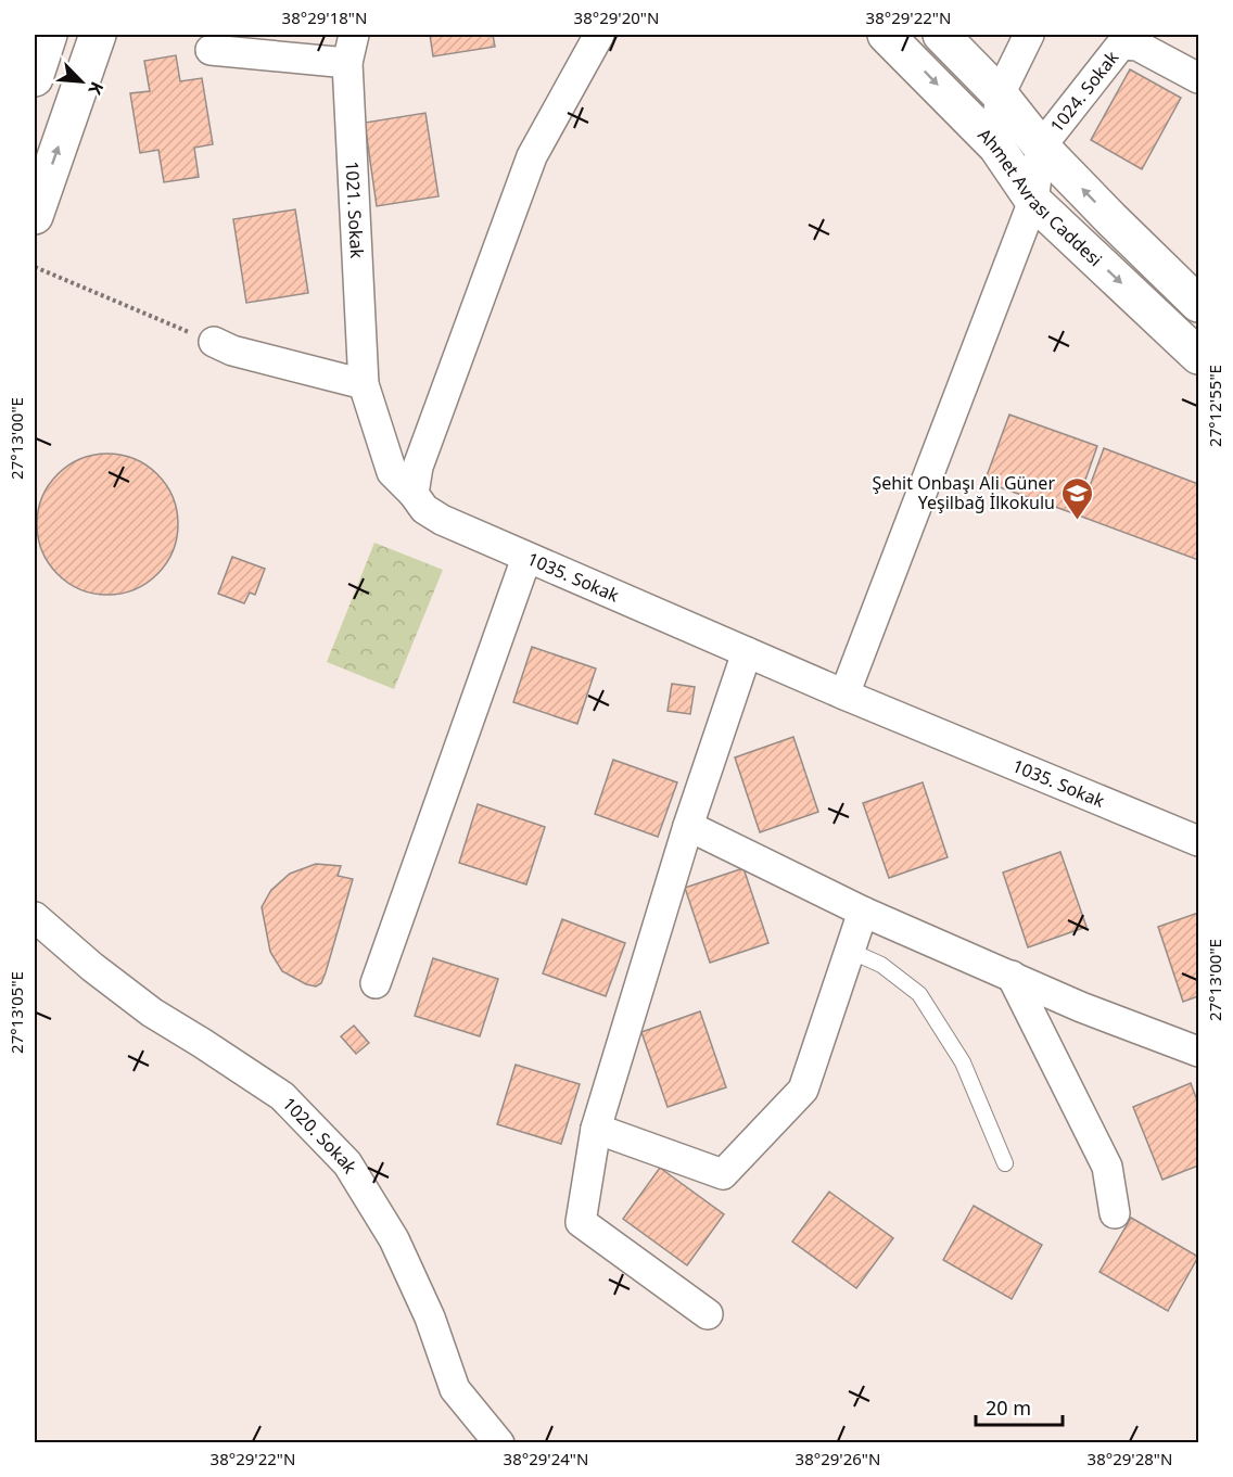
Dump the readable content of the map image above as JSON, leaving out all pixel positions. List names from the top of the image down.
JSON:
{
  "streets": {
    "main road": ["Ahmet Avrası Caddesi"],
    "street": [
      "1024. Sokak",
      "1021. Sokak",
      "1035. Sokak",
      "1020. Sokak"
    ]
  },
  "crossings": [
    ["1024. Sokak", "Ahmet Avrası Caddesi"],
    ["1021. Sokak", "1035. Sokak"]
  ],
  "places": {
    "school or university": ["Şehit Onbaşı Ali Güner Yeşilbağ İlkokulu"]
  },
  "scale_bar": "20 m",
  "north": "bottom right",
  "coordinates": [
    "38°29'18\"N",
    "38°29'20\"N",
    "38°29'22\"N",
    "27°12'55\"E",
    "27°13'00\"E",
    "27°13'05\"E",
    "38°29'24\"N",
    "38°29'26\"N",
    "38°29'28\"N"
  ]
}
